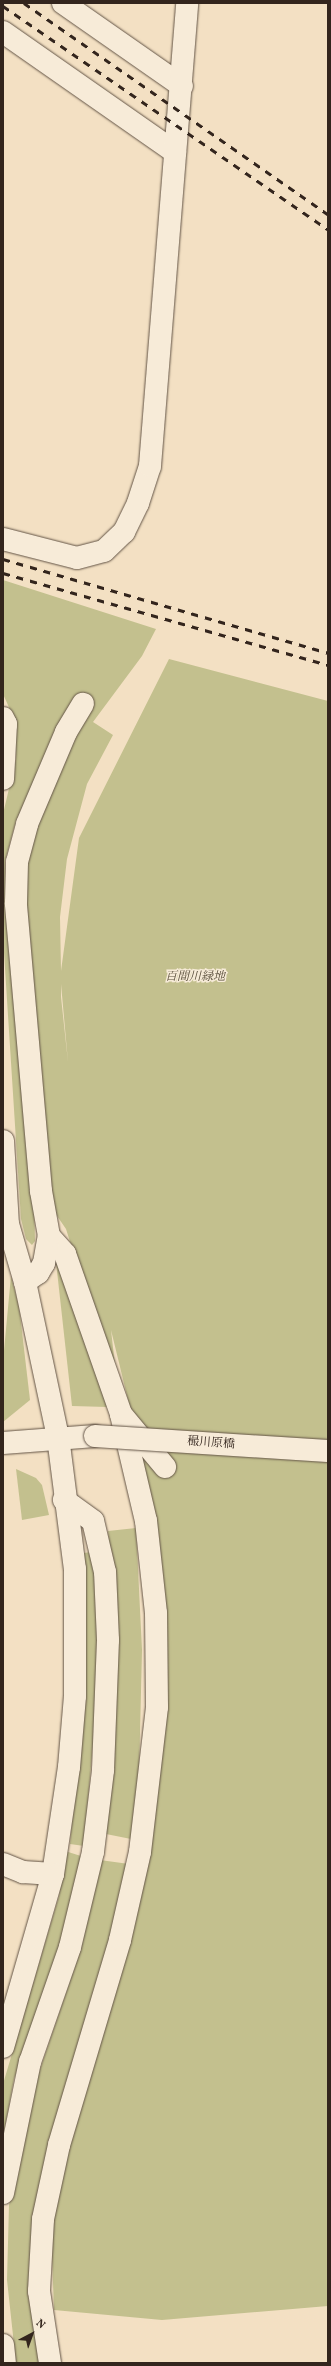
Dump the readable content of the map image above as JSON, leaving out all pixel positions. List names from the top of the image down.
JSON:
{
  "streets": {
    "street": ["穝川原橋"]
  },
  "parks": ["百間川緑地"],
  "north": "top right"
}
